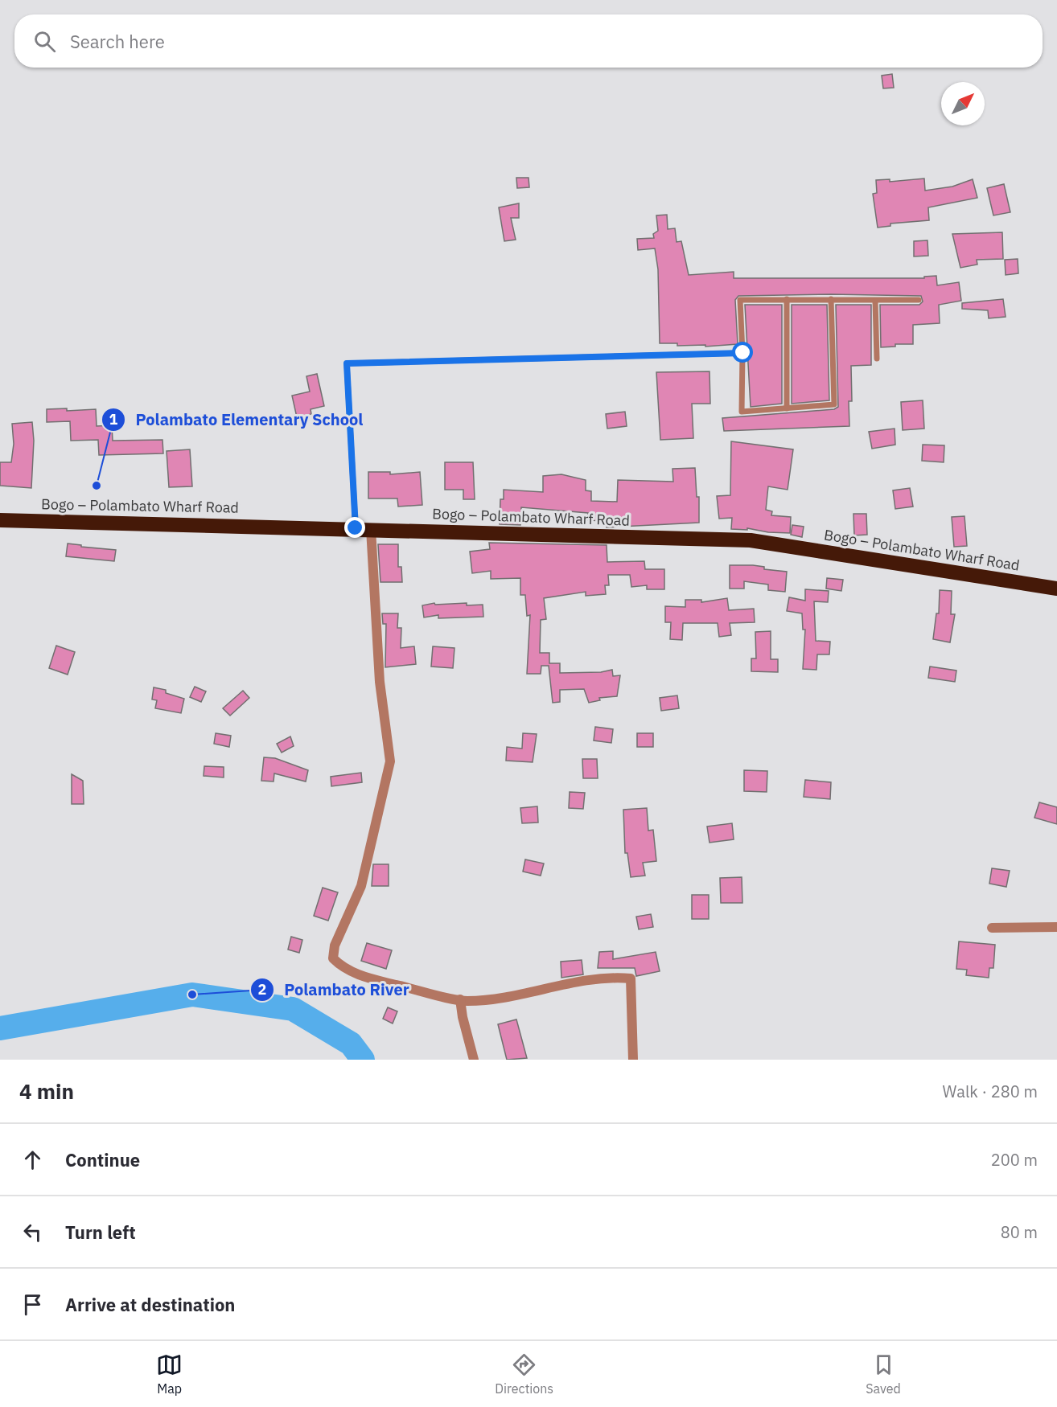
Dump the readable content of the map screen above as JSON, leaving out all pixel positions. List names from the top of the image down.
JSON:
{
  "streets": {
    "highway": ["Bogo – Polambato Wharf Road"]
  },
  "places": ["Polambato Elementary School", "Polambato River"],
  "north": "top right",
  "page": {
    "search": "Search here",
    "heading": ["4 min", "Walk · 280 m"],
    "list": [
      ["Continue", "200 m"],
      ["Turn left", "80 m"],
      "Arrive at destination"
    ],
    "nav": ["Map", "Directions", "Saved"]
  }
}
